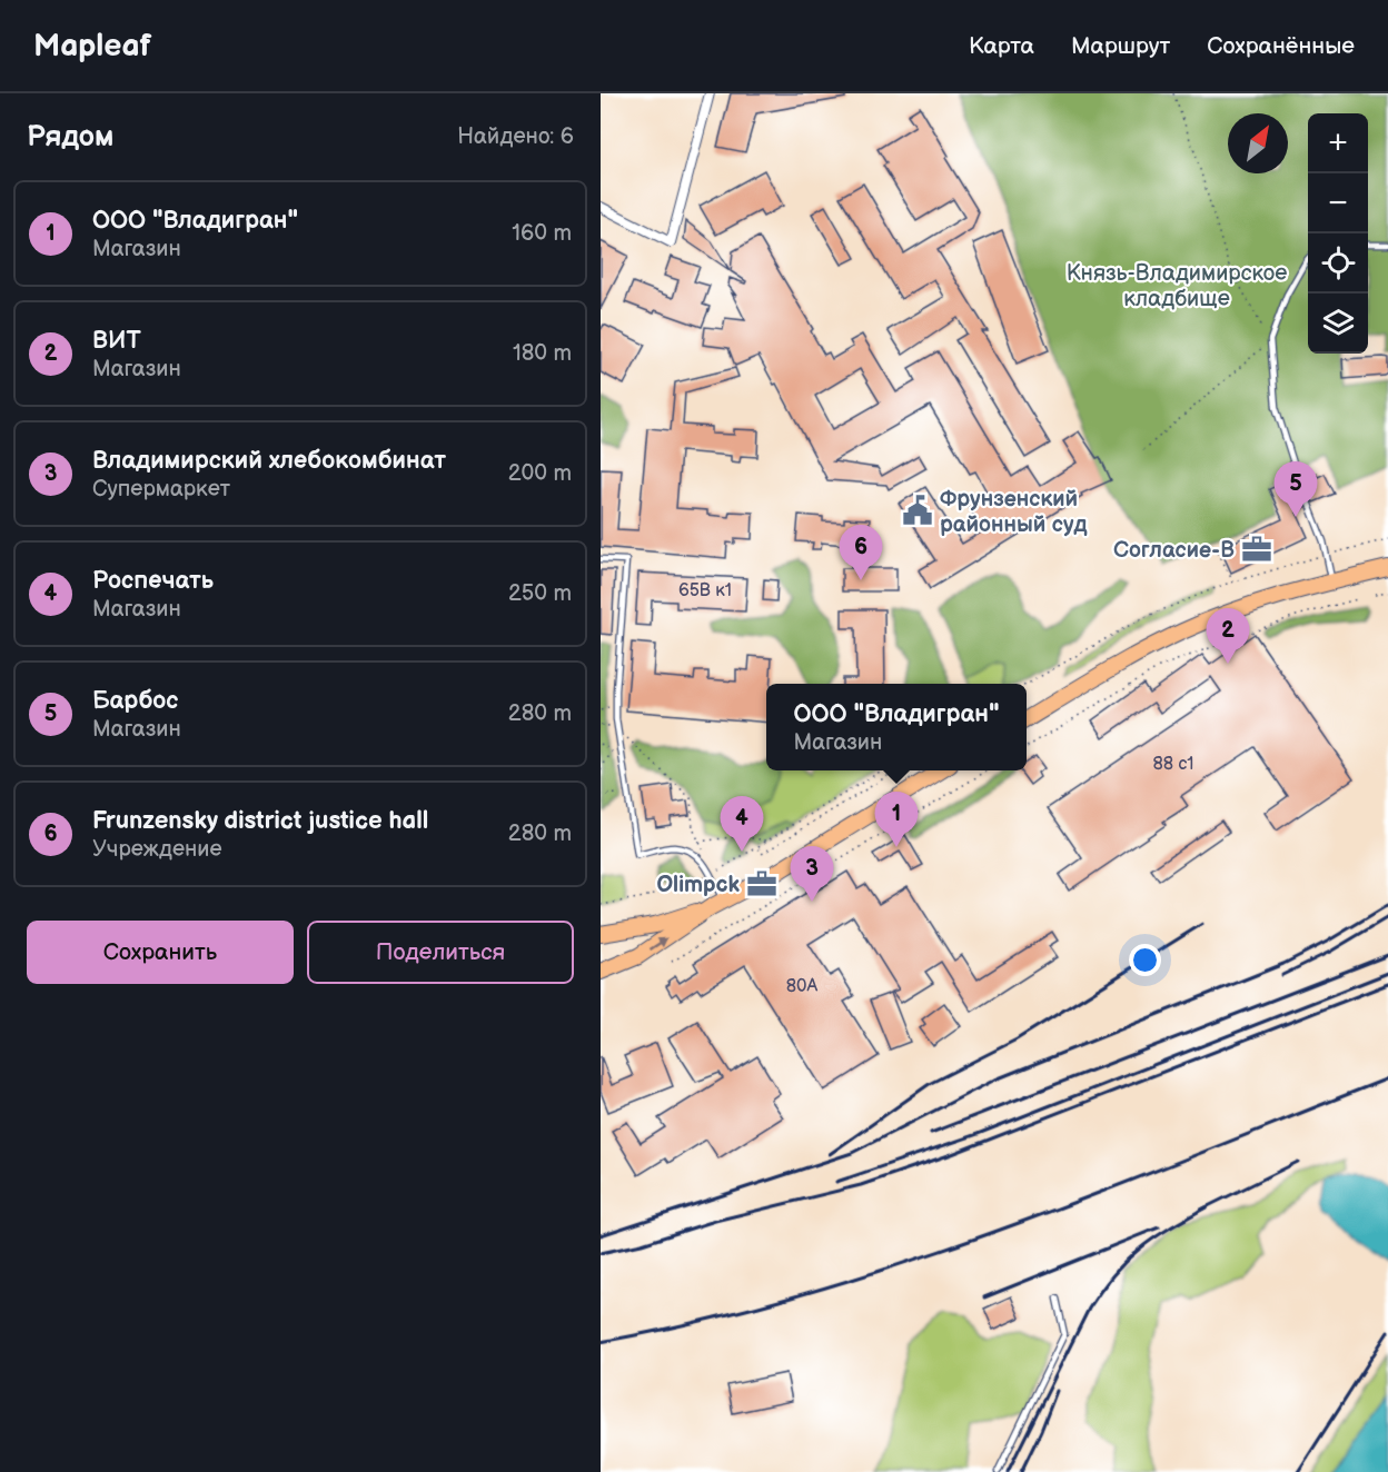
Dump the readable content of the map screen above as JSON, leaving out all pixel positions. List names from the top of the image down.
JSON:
{
  "parks": ["Князь-Владимирское кладбище"],
  "places": {
    "public building": ["Фрунзенский районный суд"],
    "office": ["Согласие-В", "Olimpck"]
  },
  "house_numbers": ["65В к1", "88 с1", "80А"],
  "north": "top right",
  "page": {
    "header": "Mapleaf",
    "nav": ["Карта", "Маршрут", "Сохранённые"],
    "heading": ["Рядом", "Найдено: 6"],
    "map_buttons": ["+", "−"],
    "list": [
      {
        "mark": "1",
        "name": "ООО \"Владигран\"",
        "note": "Магазин",
        "value": "160 m"
      },
      {
        "mark": "2",
        "name": "ВИТ",
        "note": "Магазин",
        "value": "180 m"
      },
      {
        "mark": "3",
        "name": "Владимирский хлебокомбинат",
        "note": "Супермаркет",
        "value": "200 m"
      },
      {
        "mark": "4",
        "name": "Роспечать",
        "note": "Магазин",
        "value": "250 m"
      },
      {
        "mark": "5",
        "name": "Барбос",
        "note": "Магазин",
        "value": "280 m"
      },
      {
        "mark": "6",
        "name": "Frunzensky district justice hall",
        "note": "Учреждение",
        "value": "280 m"
      }
    ],
    "pins": [
      "5",
      "6",
      "2",
      "1",
      "4",
      "3"
    ],
    "popup": ["ООО \"Владигран\"", "Магазин"],
    "buttons": ["Сохранить", "Поделиться"]
  }
}
